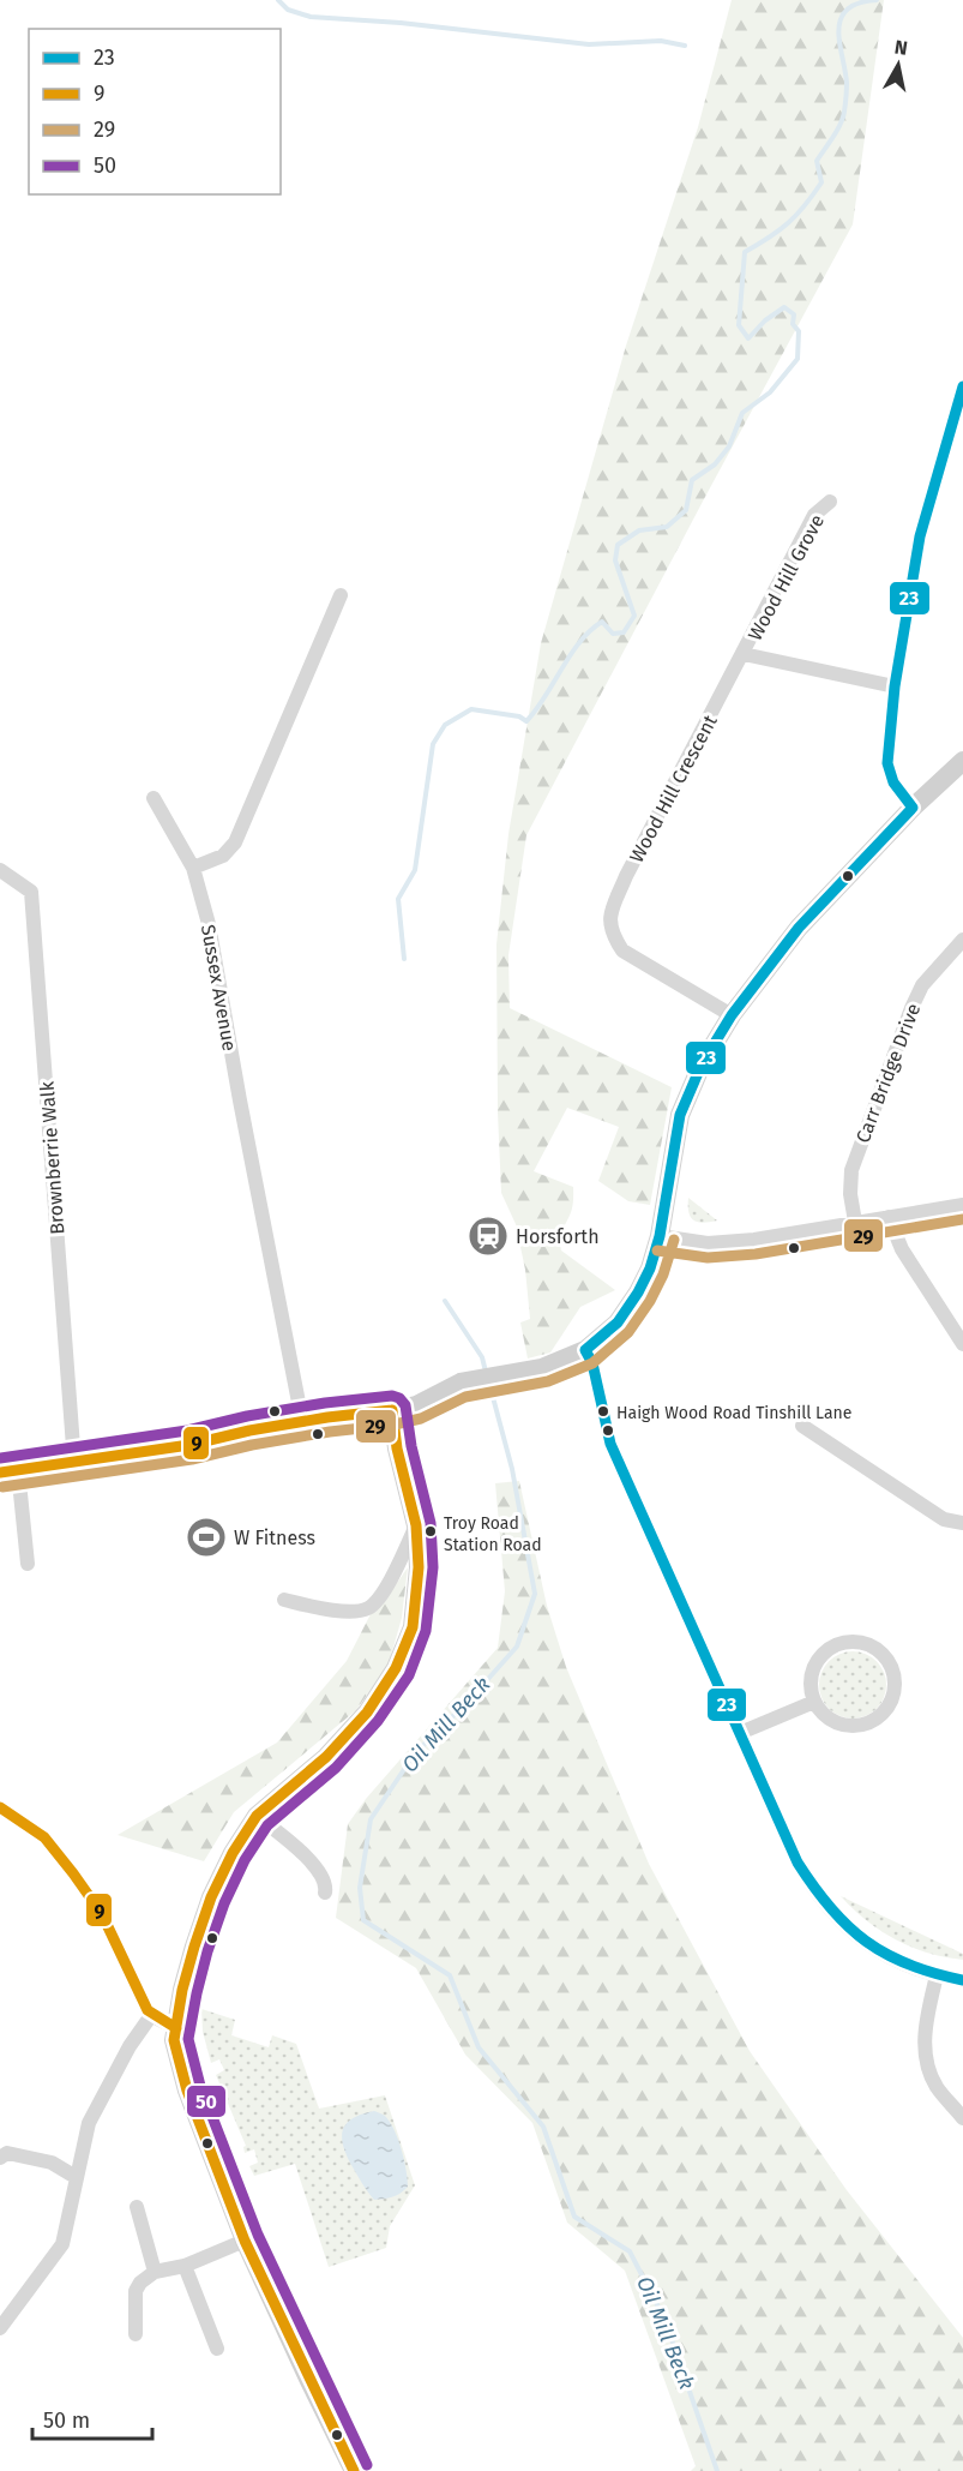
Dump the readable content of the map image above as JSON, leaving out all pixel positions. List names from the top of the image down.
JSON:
{
  "streets": {
    "street": [
      "Wood Hill Grove",
      "Wood Hill Crescent",
      "Sussex Avenue",
      "Carr Bridge Drive",
      "Brownberrie Walk"
    ]
  },
  "crossings": [
    ["Wood Hill Grove", "Wood Hill Crescent"]
  ],
  "water": ["Oil Mill Beck"],
  "places": {
    "station": ["Horsforth"],
    "other": ["Haigh Wood Road Tinshill Lane", "Troy Road Station Road"],
    "sports": ["W Fitness"]
  },
  "lines": [
    "transit line 23",
    "transit line 29",
    "transit line 50",
    "transit line 9"
  ],
  "legend": [
    "23",
    "9",
    "29",
    "50"
  ],
  "scale_bar": "50 m",
  "north": "top"
}
